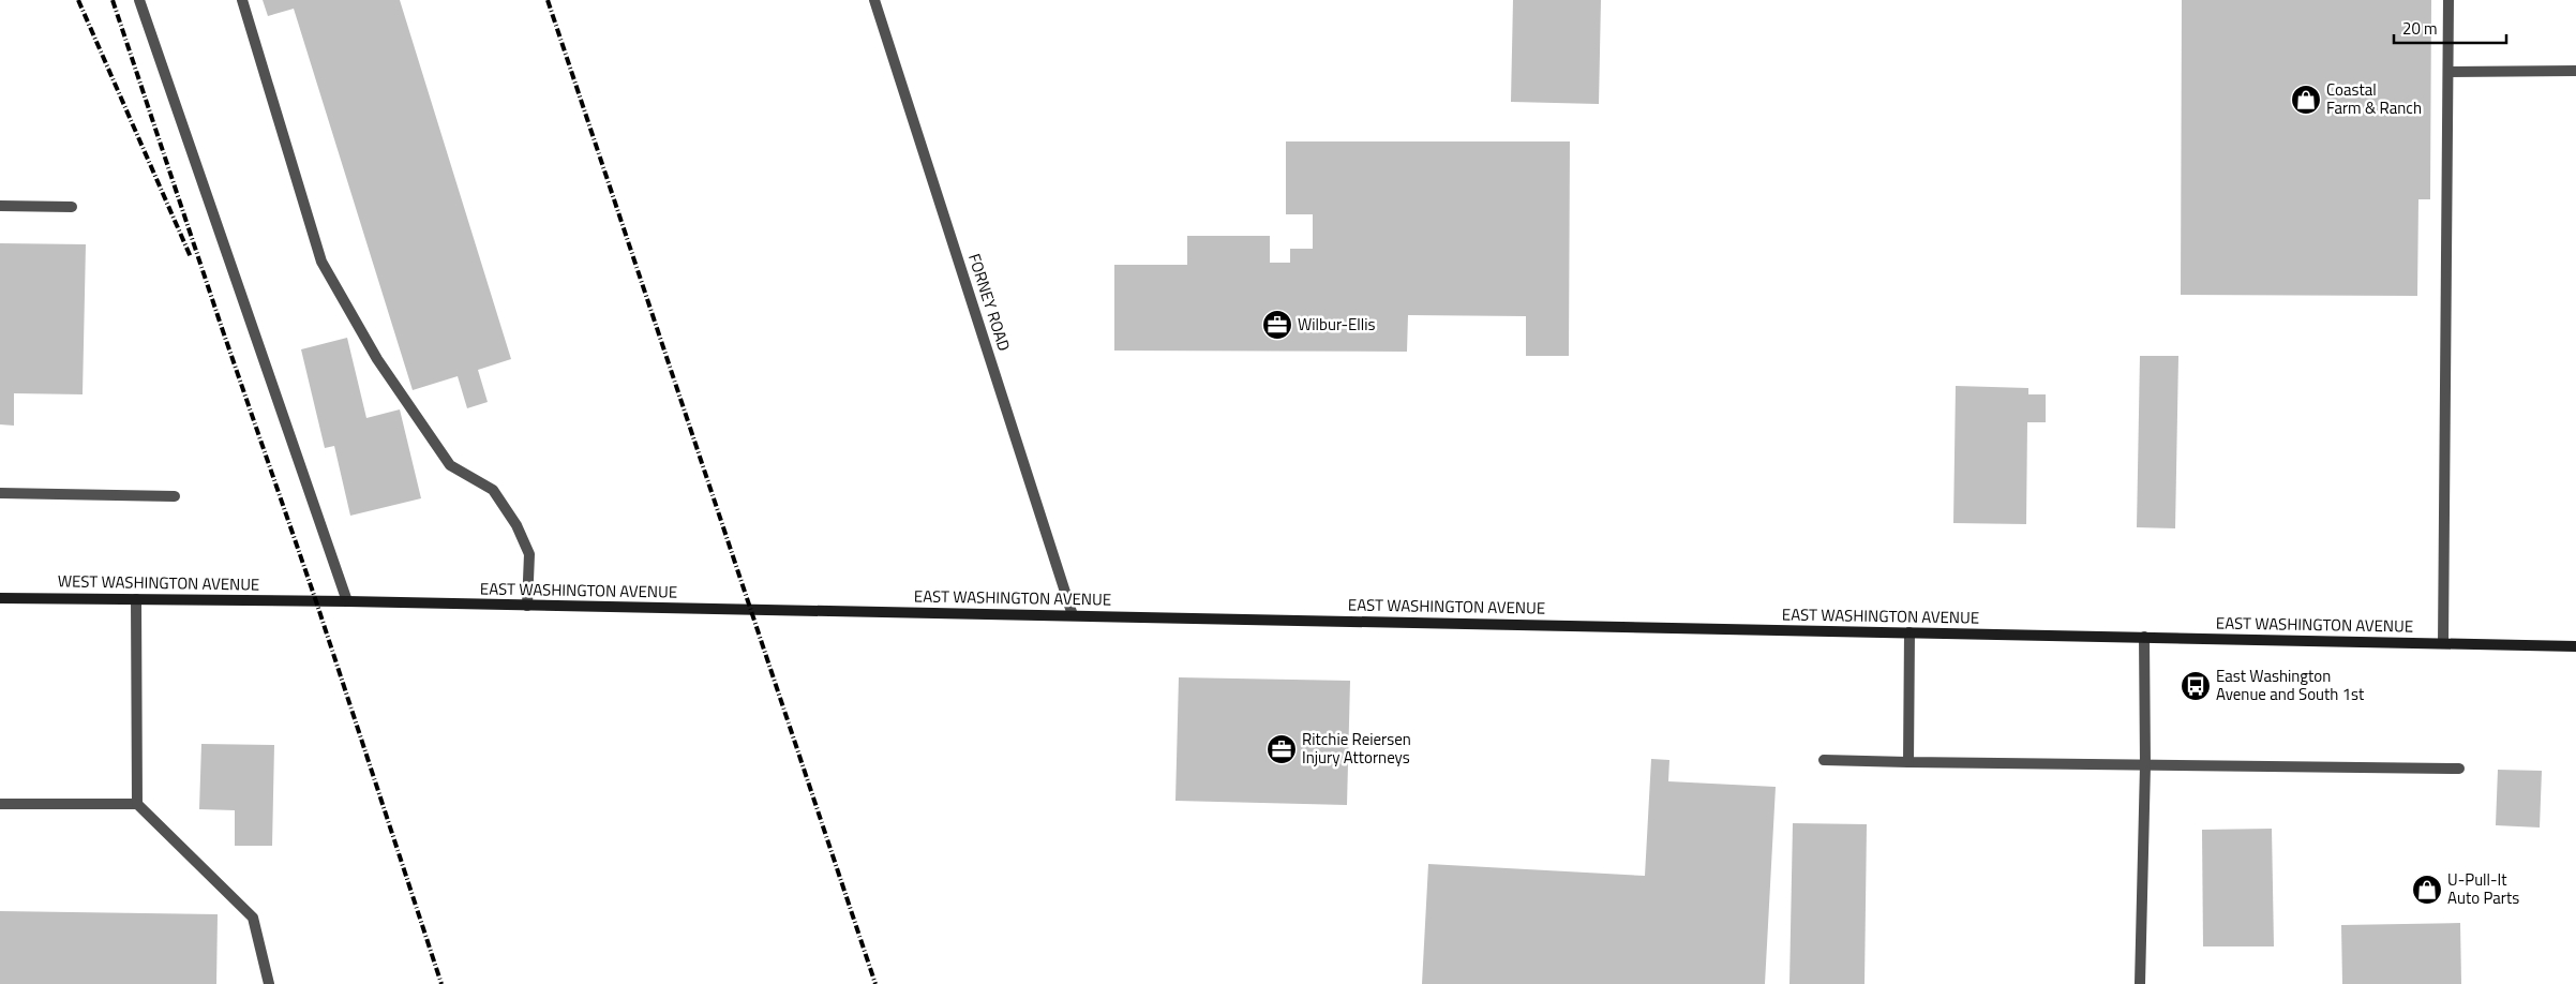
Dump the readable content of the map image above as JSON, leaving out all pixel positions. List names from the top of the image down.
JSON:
{
  "streets": {
    "main road": ["WEST WASHINGTON AVENUE", "EAST WASHINGTON AVENUE"],
    "street": ["FORNEY ROAD"]
  },
  "crossings": [
    ["FORNEY ROAD", "EAST WASHINGTON AVENUE"],
    ["WEST WASHINGTON AVENUE", "EAST WASHINGTON AVENUE"]
  ],
  "places": {
    "shop": ["Coastal Farm & Ranch", "U-Pull-It Auto Parts"],
    "office": ["Wilbur-Ellis", "Ritchie Reiersen Injury Attorneys"],
    "bus stop": ["East Washington Avenue and South 1st"]
  },
  "scale_bar": "20 m"
}
